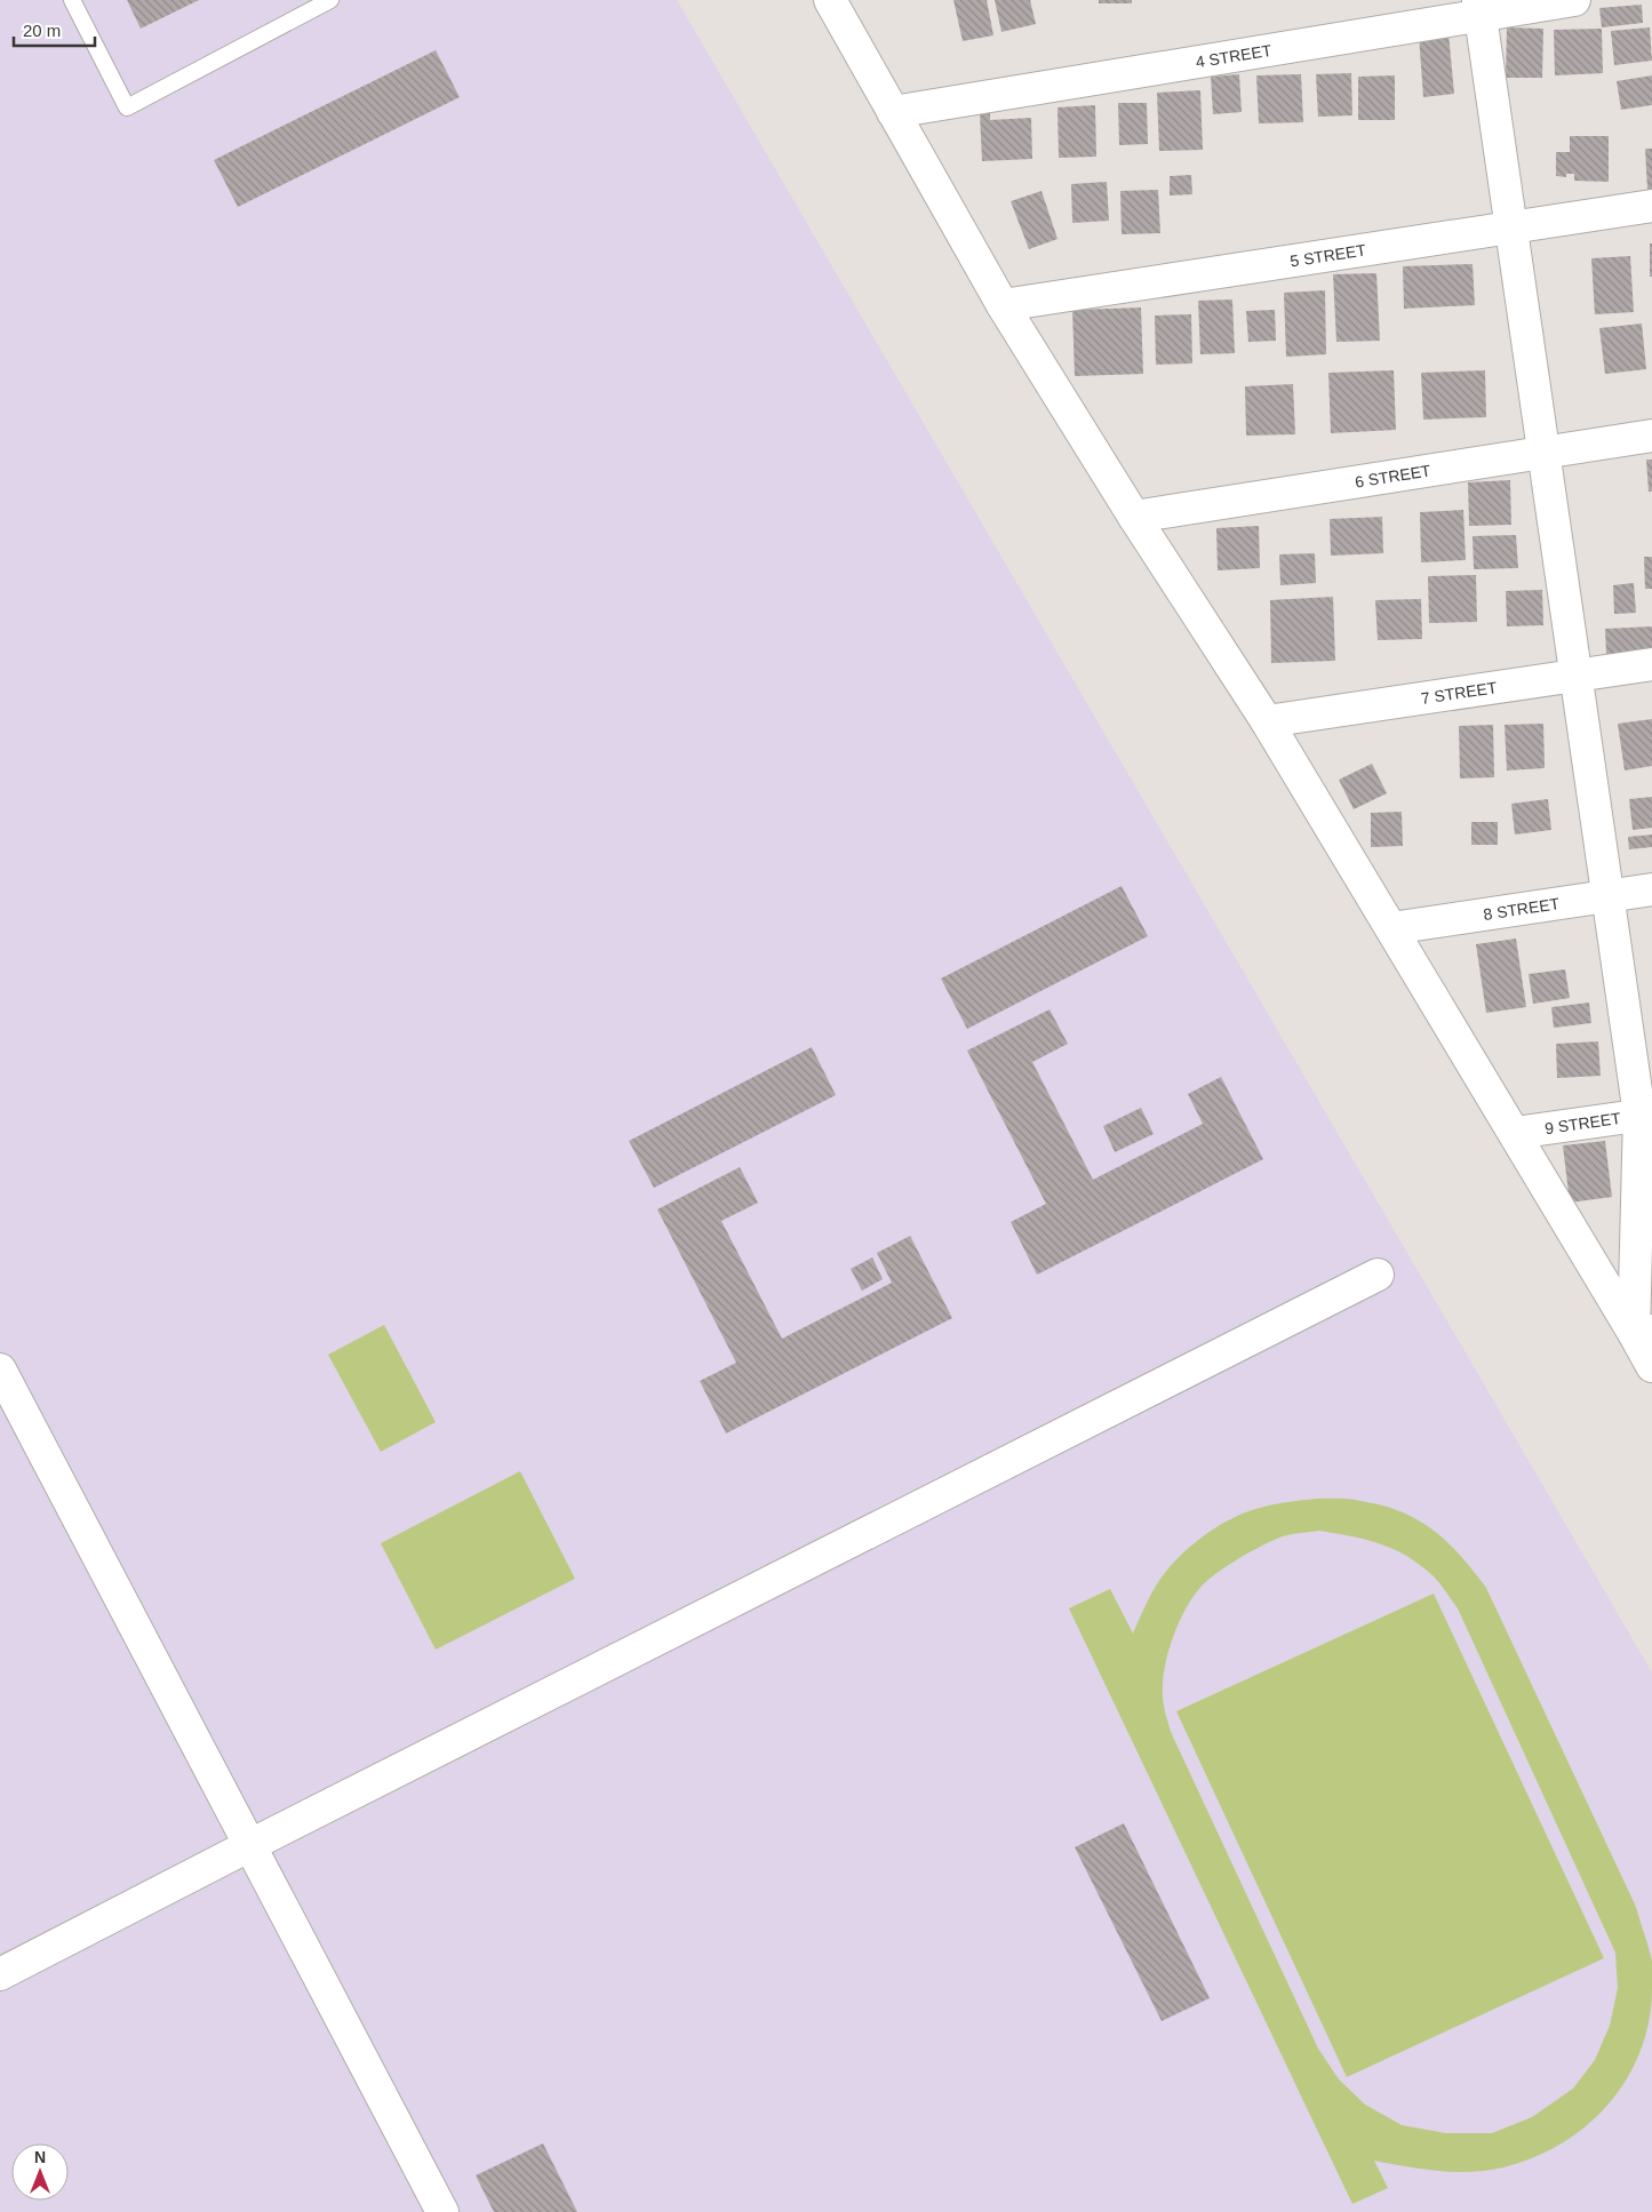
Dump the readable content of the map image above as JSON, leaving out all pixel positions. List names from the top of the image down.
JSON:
{
  "streets": {
    "street": [
      "4 STREET",
      "5 STREET",
      "6 STREET",
      "7 STREET",
      "8 STREET",
      "9 STREET"
    ]
  },
  "scale_bar": "20 m",
  "north": "top"
}
